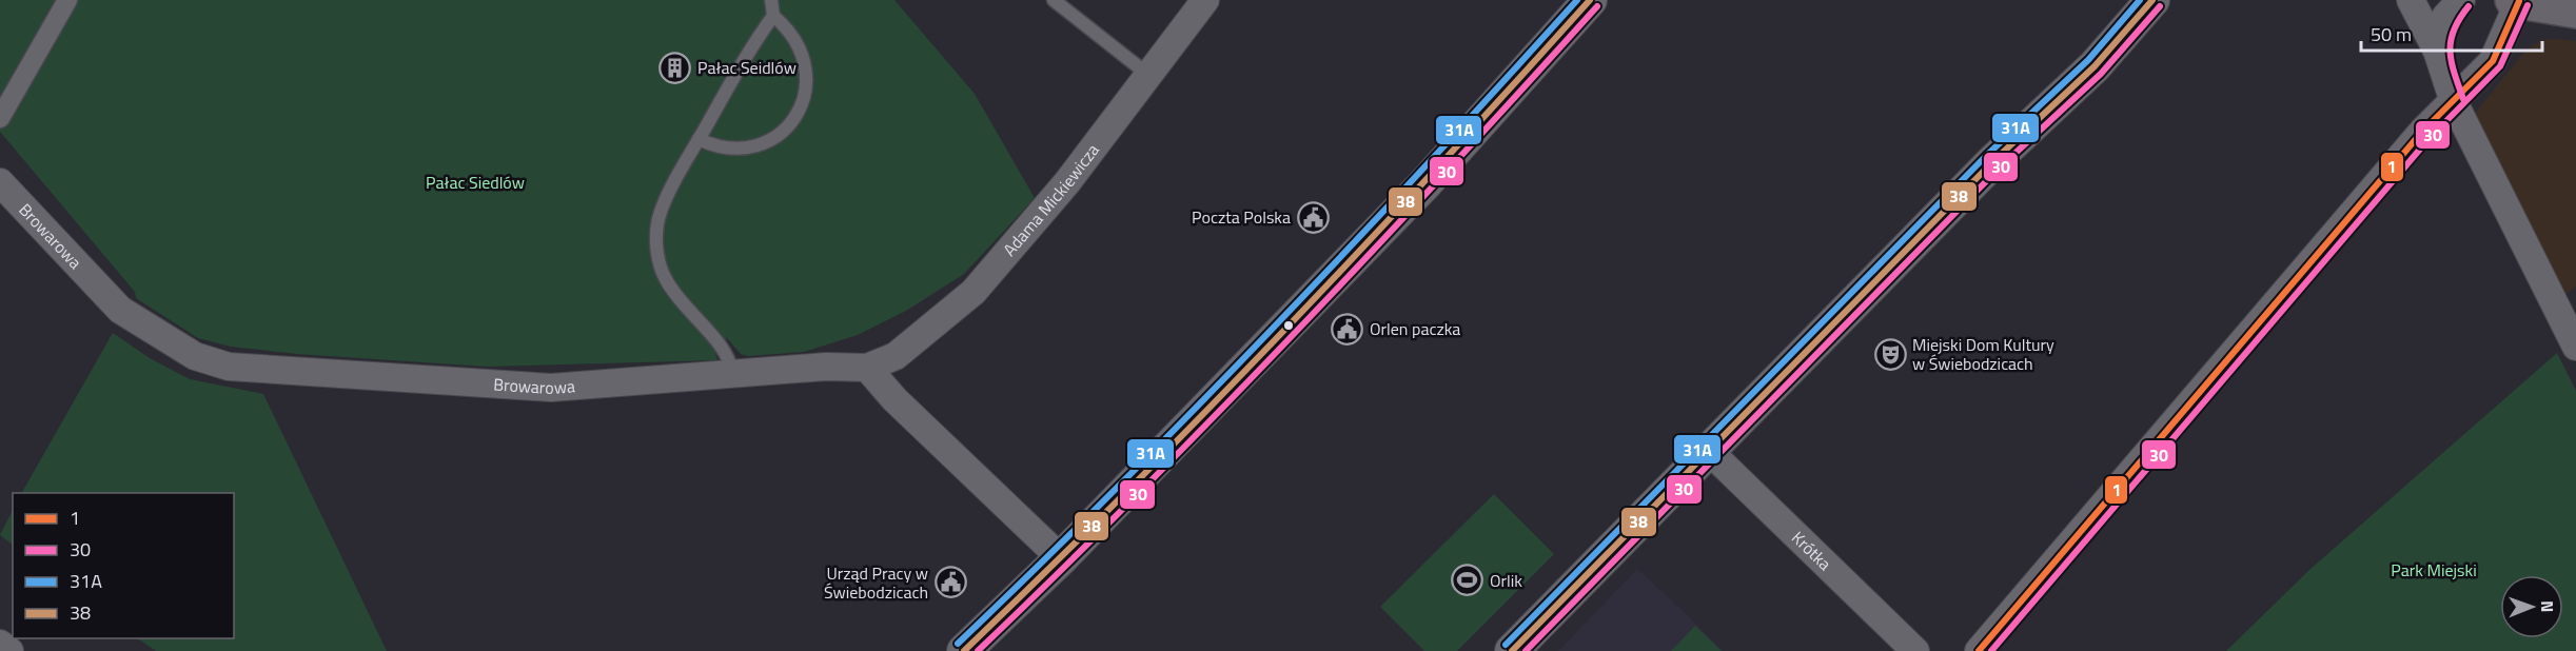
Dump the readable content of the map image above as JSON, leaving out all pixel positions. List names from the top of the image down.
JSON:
{
  "streets": {
    "street": ["Adama Mickiewicza", "Browarowa", "Krótka"]
  },
  "crossings": [
    ["Adama Mickiewicza", "Browarowa"]
  ],
  "parks": ["Pałac Siedlów", "Park Miejski"],
  "places": {
    "building": ["Pałac Seidlów"],
    "public building": ["Poczta Polska", "Orlen paczka", "Urząd Pracy w Świebodzicach"],
    "theatre": ["Miejski Dom Kultury w Świebodzicach"],
    "sports": ["Orlik"]
  },
  "lines": [
    "transit line 31A",
    "transit line 38",
    "transit line 1",
    "transit line 30"
  ],
  "legend": [
    "1",
    "30",
    "31A",
    "38"
  ],
  "scale_bar": "50 m",
  "north": "right"
}
